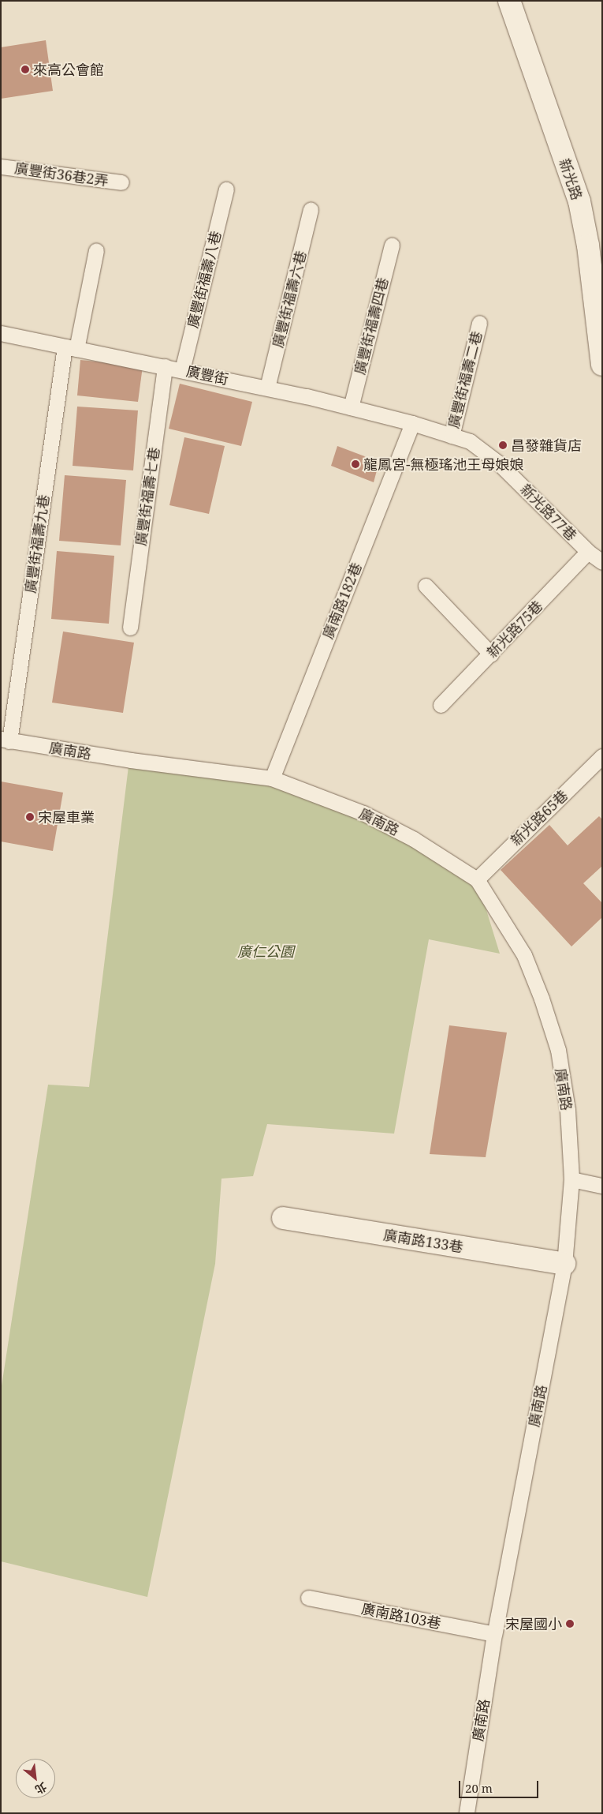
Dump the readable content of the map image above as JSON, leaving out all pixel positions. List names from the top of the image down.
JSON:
{
  "streets": {
    "street": ["新光路", "廣南路133巷"],
    "lane": [
      "廣豐街36巷2弄",
      "廣豐街福壽八巷",
      "廣豐街福壽六巷",
      "廣豐街福壽四巷",
      "廣豐街",
      "廣豐街福壽二巷",
      "廣豐街福壽七巷",
      "新光路77巷",
      "廣豐街福壽九巷",
      "廣南路182巷",
      "新光路75巷",
      "廣南路",
      "新光路65巷",
      "廣南路103巷"
    ]
  },
  "crossings": [
    ["廣豐街福壽八巷", "廣豐街"],
    ["廣豐街福壽六巷", "廣豐街"],
    ["廣豐街福壽四巷", "廣豐街"],
    ["廣豐街", "廣豐街福壽七巷"],
    ["廣豐街", "新光路77巷"],
    ["廣豐街", "廣豐街福壽九巷"],
    ["廣豐街", "廣南路182巷"],
    ["廣豐街福壽二巷", "新光路77巷"],
    ["新光路77巷", "廣南路182巷"],
    ["新光路77巷", "新光路75巷"],
    ["廣豐街福壽九巷", "廣南路"],
    ["廣南路182巷", "廣南路"],
    ["廣南路", "新光路65巷"],
    ["廣南路", "廣南路133巷"],
    ["廣南路", "廣南路103巷"]
  ],
  "parks": ["廣仁公園"],
  "places": [
    "來高公會館",
    "昌發雜貨店",
    "龍鳳宮-無極瑤池王母娘娘",
    "宋屋車業",
    "宋屋國小"
  ],
  "scale_bar": "20 m",
  "north": "bottom right"
}
